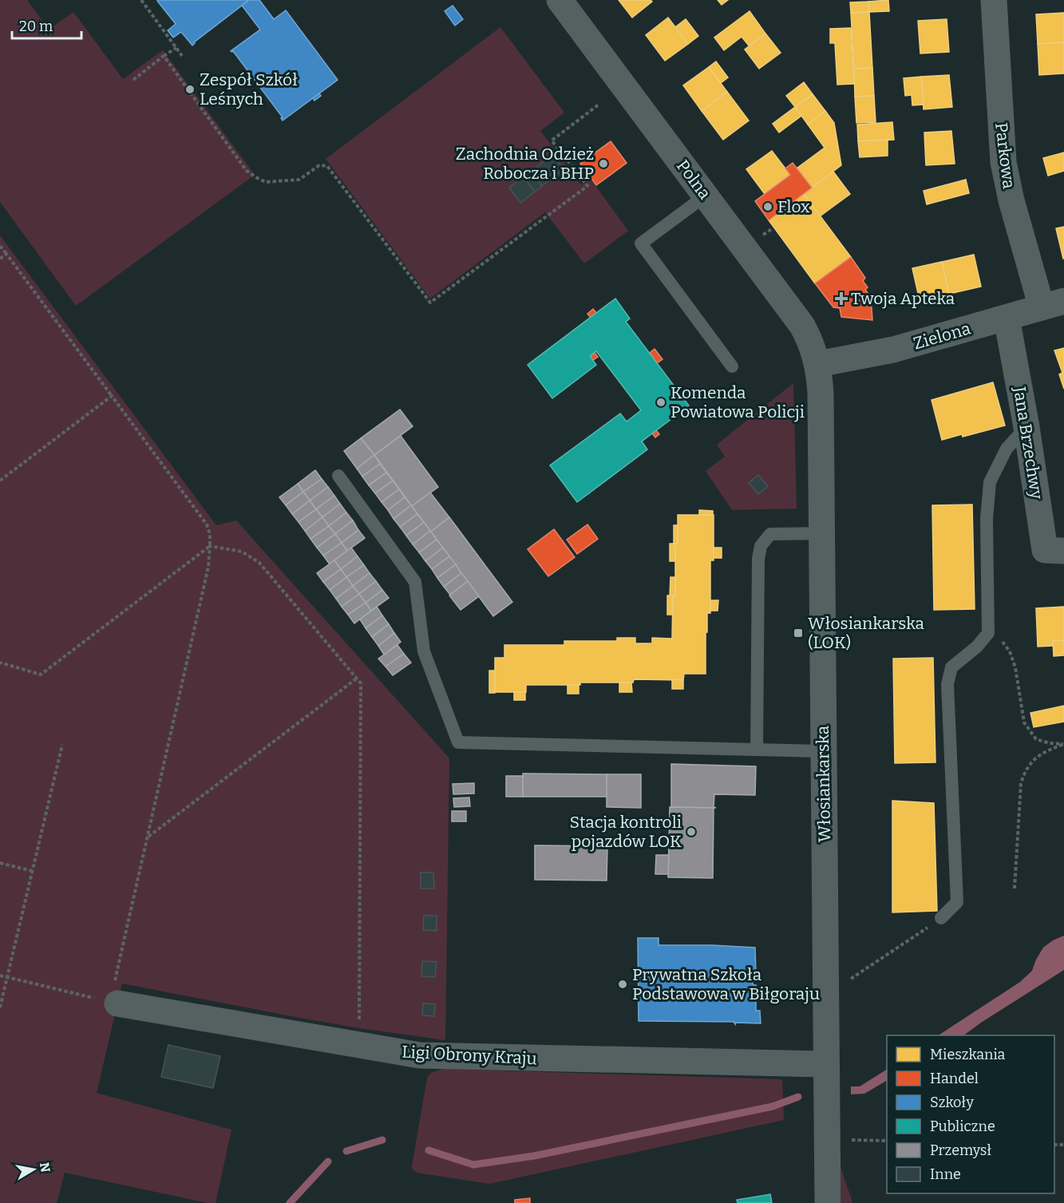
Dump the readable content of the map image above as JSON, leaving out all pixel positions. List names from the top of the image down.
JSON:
{
  "streets": {
    "street": [
      "Parkowa",
      "Polna",
      "Zielona",
      "Jana Brzechwy",
      "Włosiankarska",
      "Ligi Obrony Kraju"
    ]
  },
  "crossings": [
    ["Parkowa", "Zielona"],
    ["Polna", "Zielona"],
    ["Polna", "Włosiankarska"],
    ["Zielona", "Jana Brzechwy"],
    ["Zielona", "Włosiankarska"],
    ["Włosiankarska", "Ligi Obrony Kraju"]
  ],
  "places": {
    "other": [
      "Zespół Szkół Leśnych",
      "Zachodnia Odzież Robocza i BHP",
      "Flox",
      "Komenda Powiatowa Policji",
      "Stacja kontroli pojazdów LOK",
      "Prywatna Szkoła Podstawowa w Biłgoraju"
    ],
    "health": ["Twoja Apteka"],
    "transit": ["Włosiankarska (LOK)"]
  },
  "legend": [
    "Mieszkania",
    "Handel",
    "Szkoły",
    "Publiczne",
    "Przemysł",
    "Inne"
  ],
  "scale_bar": "20 m",
  "north": "right"
}
